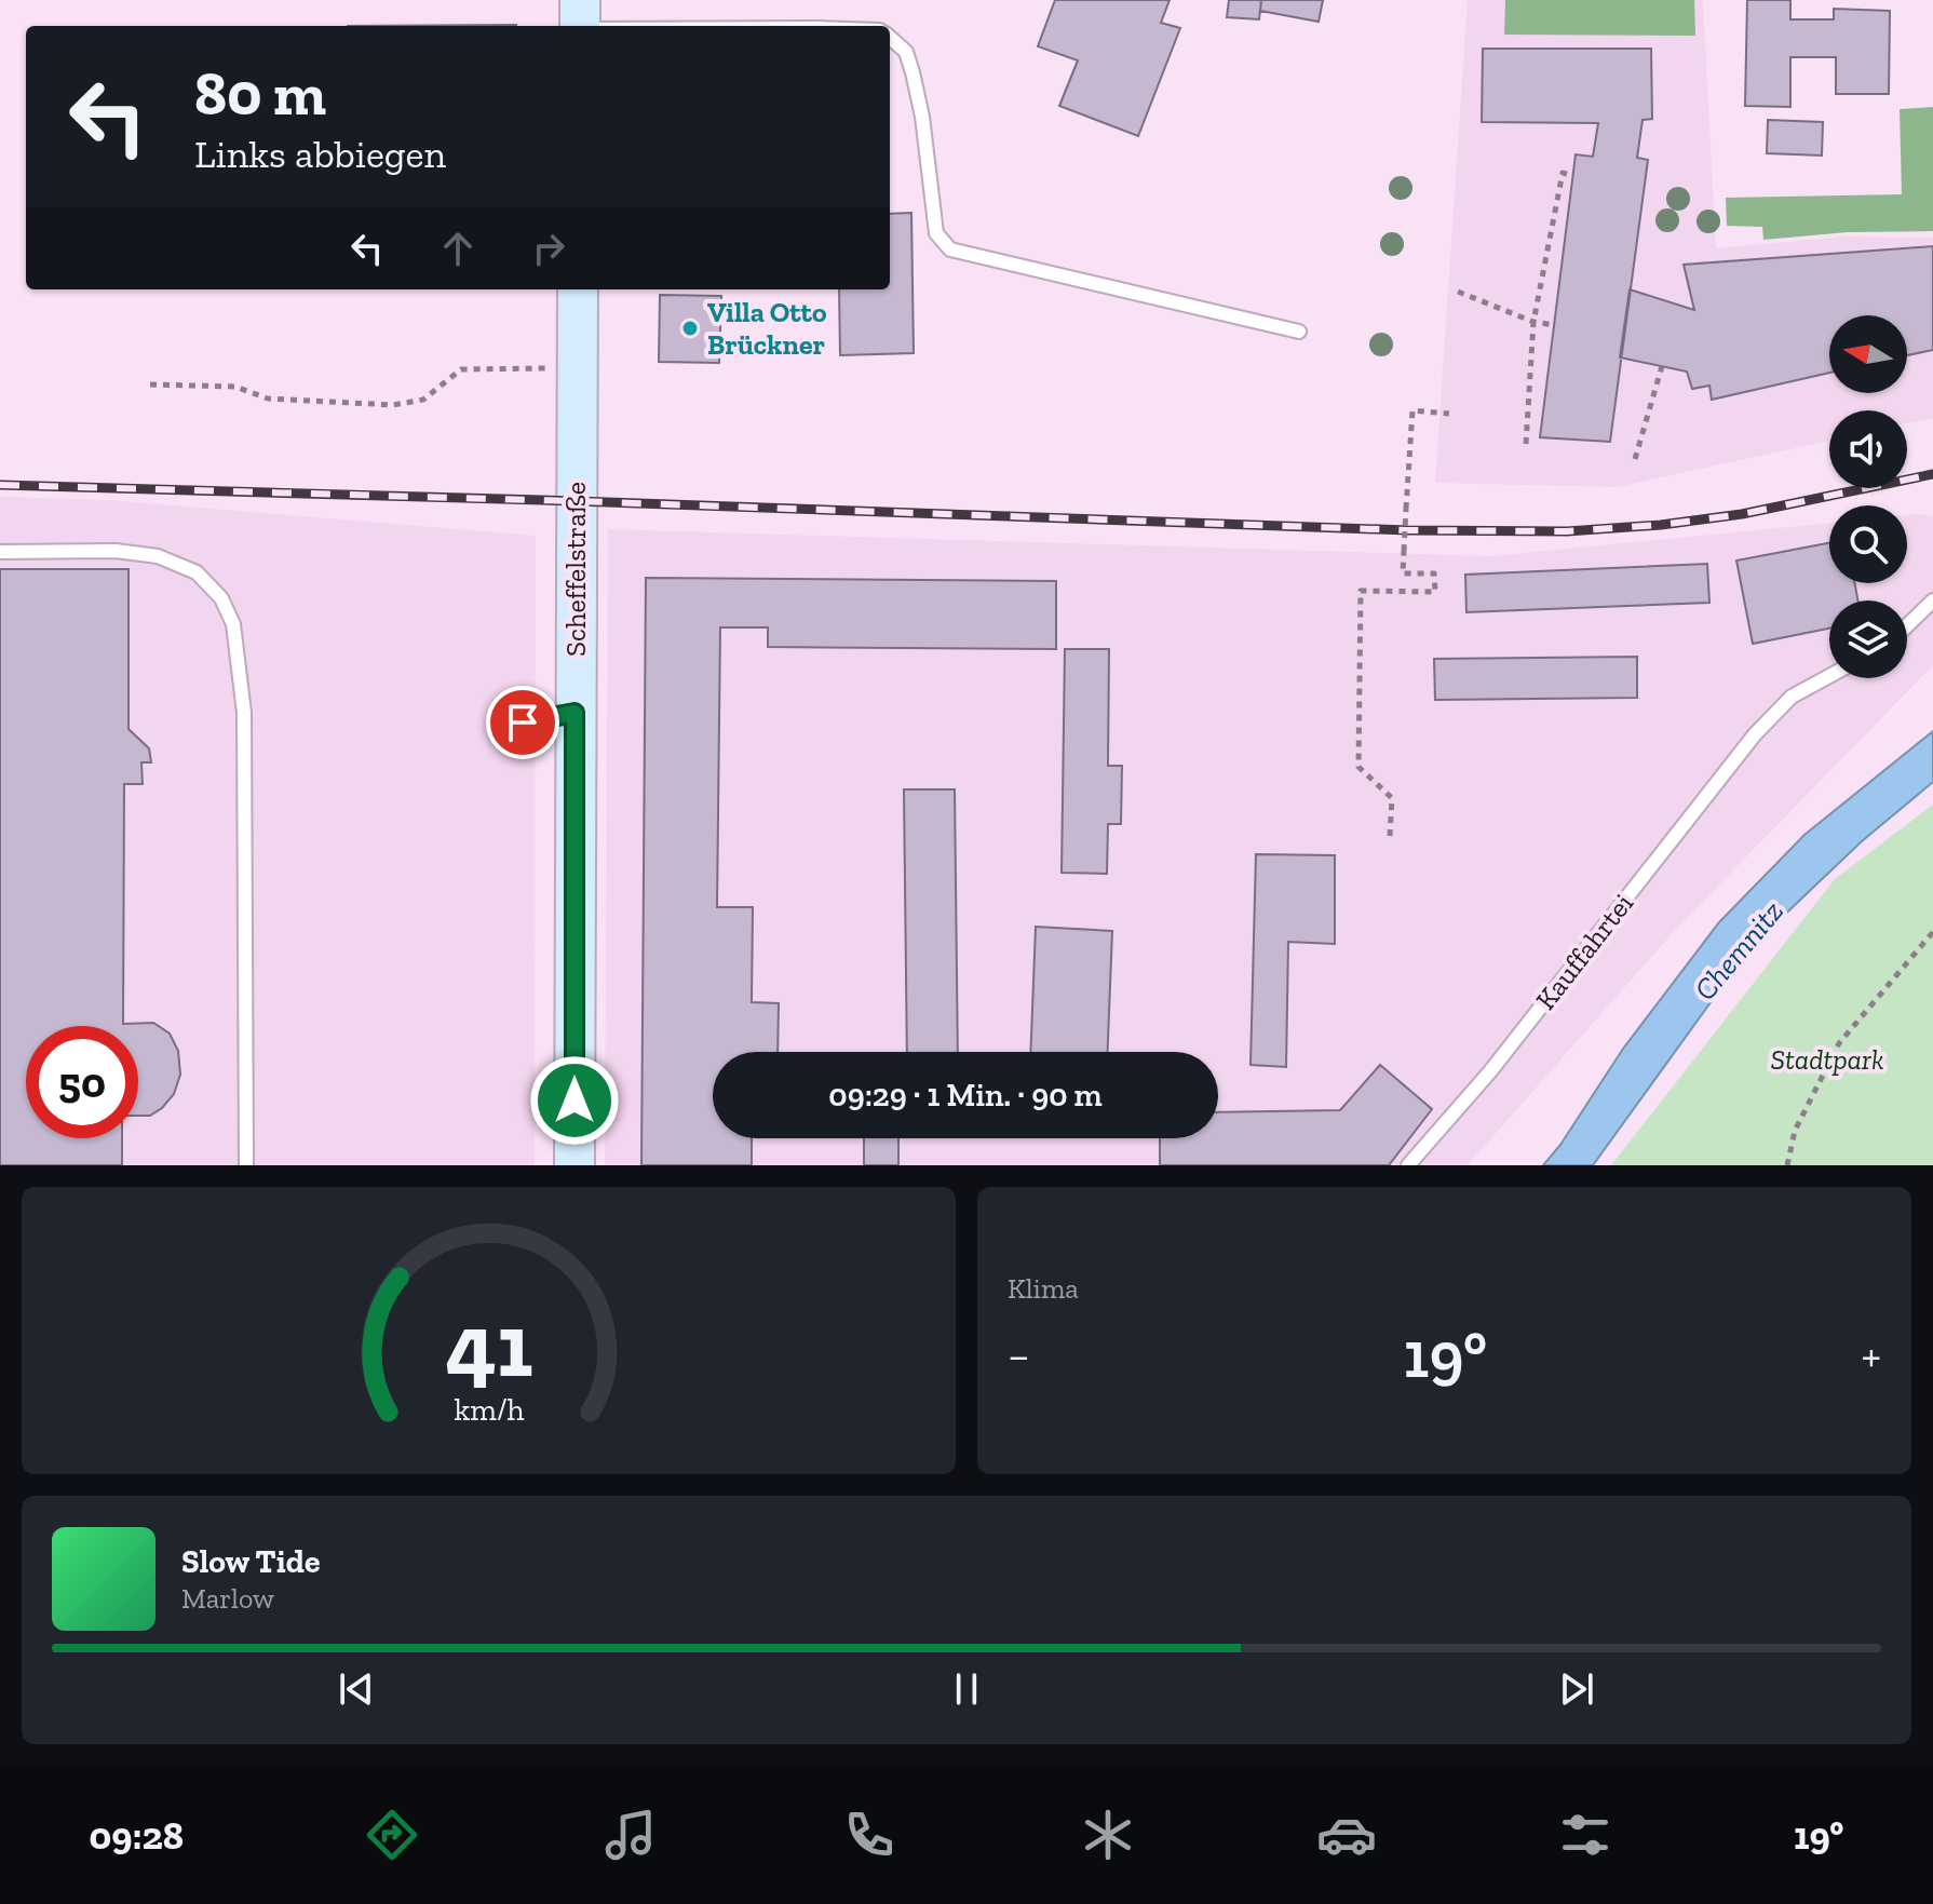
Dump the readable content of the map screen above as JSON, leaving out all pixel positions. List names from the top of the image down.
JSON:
{
  "streets": {
    "main road": ["Scheffelstraße"],
    "lane": ["Kauffahrtei"]
  },
  "water": ["Chemnitz"],
  "parks": ["Stadtpark"],
  "places": ["Villa Otto Brückner"],
  "north": "left",
  "page": {
    "turn": ["80 m", "Links abbiegen"],
    "limit": "50",
    "trip": "09:29 · 1 Min. · 90 m",
    "tile": "Klima",
    "heat": ["−", "19°", "+"],
    "song": ["Slow Tide", "Marlow"],
    "tabs": ["09:28", "19°"],
    "gauge": ["41", "km/h"]
  }
}
